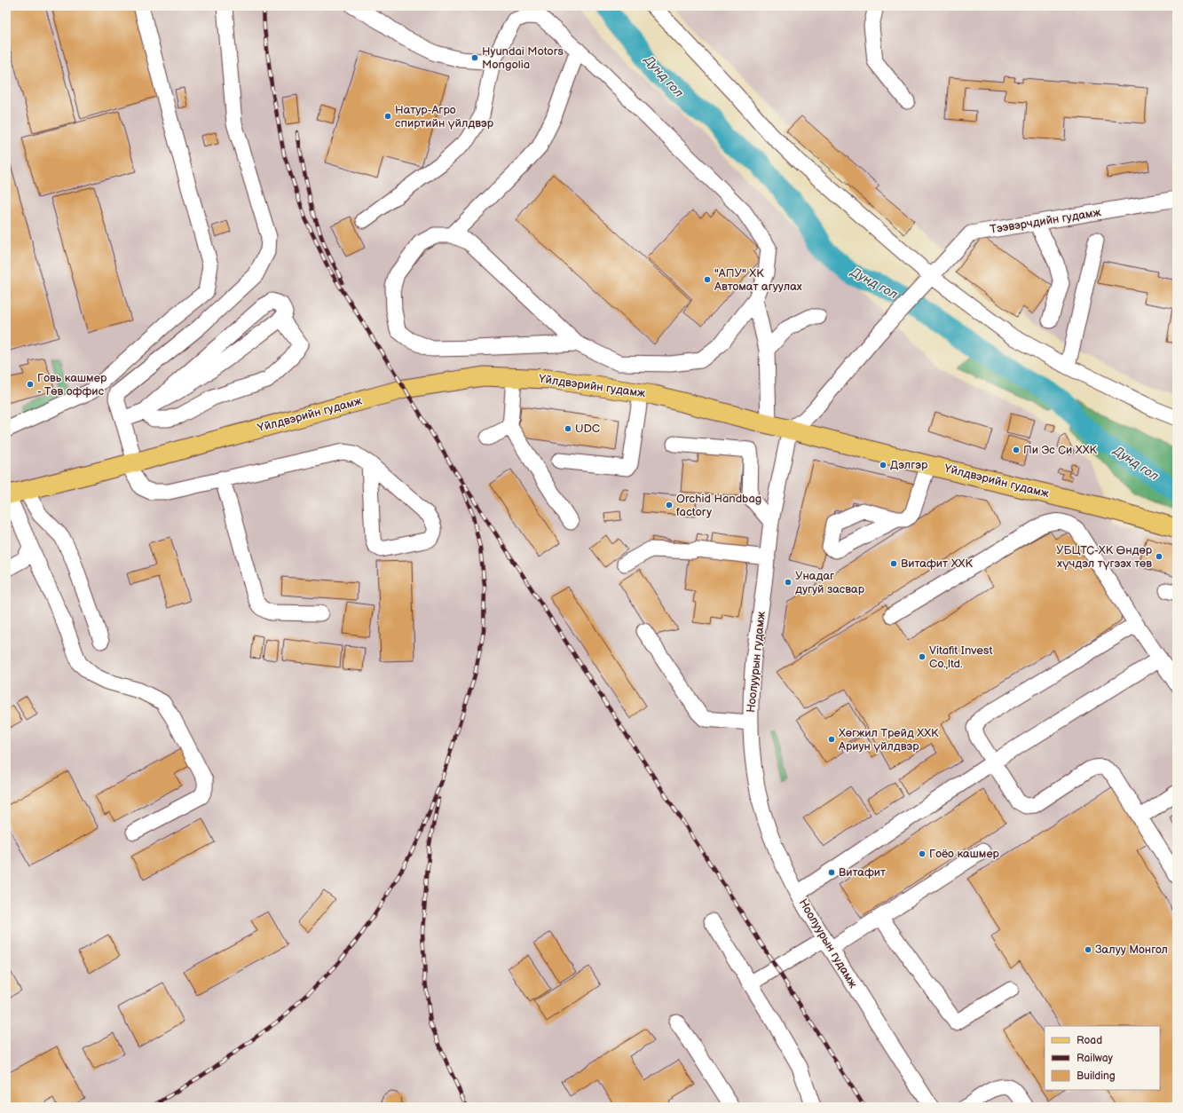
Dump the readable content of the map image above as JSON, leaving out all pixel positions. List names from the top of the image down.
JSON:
{
  "streets": {
    "main road": ["Yйлдвэрийн гудамж"],
    "street": ["Тээвэрчдийн гудамж", "Ноолуурын гудамж"]
  },
  "crossings": [
    ["Тээвэрчдийн гудамж", "Yйлдвэрийн гудамж"],
    ["Тээвэрчдийн гудамж", "Ноолуурын гудамж"],
    ["Yйлдвэрийн гудамж", "Ноолуурын гудамж"]
  ],
  "water": ["Дунд гол"],
  "places": [
    "Hyundai Motors Mongolia",
    "Натур-Агро спиртийн үйлдвэр",
    "\"АПУ\" ХК Автомат агуулах",
    "Говь кашмер - Төв оффис",
    "UDC",
    "Пи Эс Си ХХК",
    "Дэлгэр",
    "Orchid Handbag factory",
    "УБЦТС-ХК Өндөр хүчдэл түгээх төв",
    "Витафит ХХК",
    "Унадаг дугуй засвар",
    "Vitafit Invest Co.,ltd.",
    "Хөгжил Трейд ХХК Ариун үйлдвэр",
    "Гоёо кашмер",
    "Витафит",
    "Залуу Монгол"
  ],
  "legend": ["Road", "Railway", "Building"]
}
